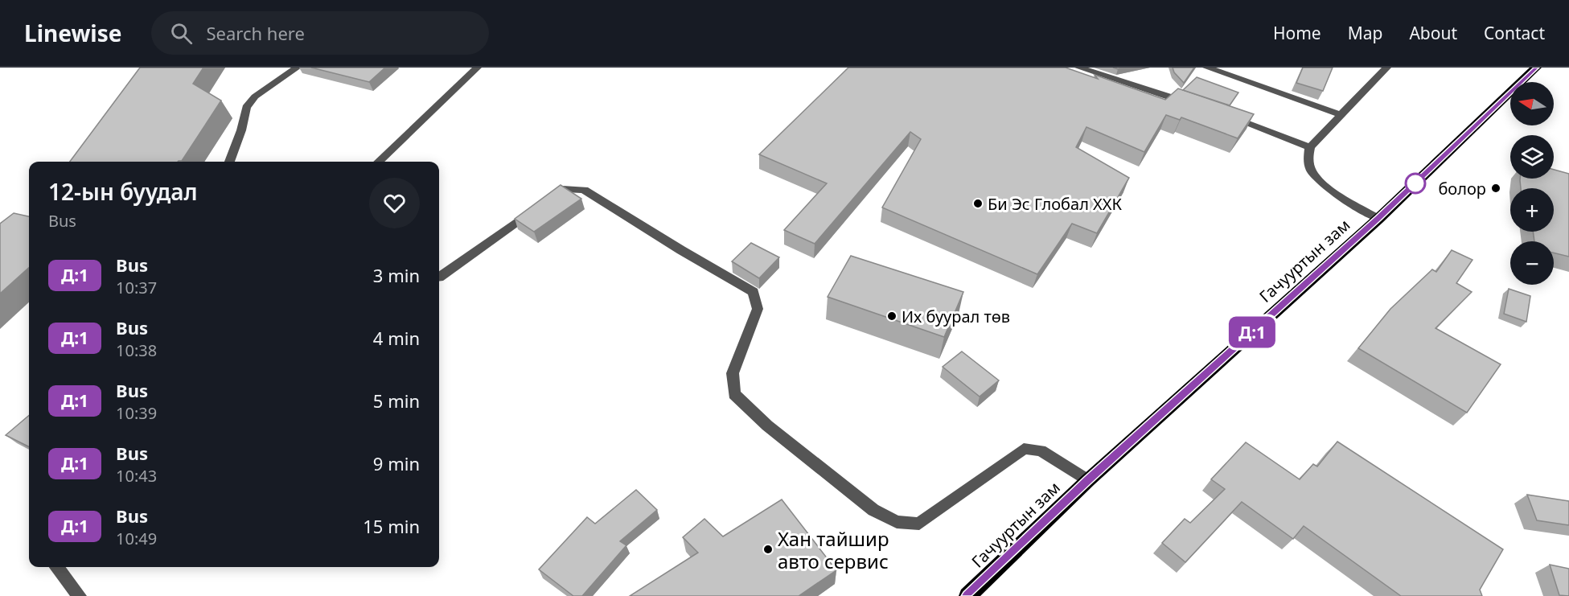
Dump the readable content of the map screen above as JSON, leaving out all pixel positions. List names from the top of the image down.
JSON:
{
  "streets": {
    "highway": ["Гачууртын зам"]
  },
  "places": [
    "болор",
    "Би Эс Глобал ХХК",
    "Их буурал төв",
    "Хан тайшир авто сервис"
  ],
  "lines": ["bus line Д:1"],
  "north": "left",
  "page": {
    "header": "Linewise",
    "search": "Search here",
    "nav": [
      "Home",
      "Map",
      "About",
      "Contact"
    ],
    "on_map": "Д:1",
    "map_buttons": ["+", "−"],
    "heading": ["12-ын буудал", "Bus"],
    "list": [
      {
        "mark": "Д:1",
        "name": "Bus",
        "note": "10:37",
        "value": "3 min"
      },
      {
        "mark": "Д:1",
        "name": "Bus",
        "note": "10:38",
        "value": "4 min"
      },
      {
        "mark": "Д:1",
        "name": "Bus",
        "note": "10:39",
        "value": "5 min"
      },
      {
        "mark": "Д:1",
        "name": "Bus",
        "note": "10:43",
        "value": "9 min"
      },
      {
        "mark": "Д:1",
        "name": "Bus",
        "note": "10:49",
        "value": "15 min"
      }
    ]
  }
}
